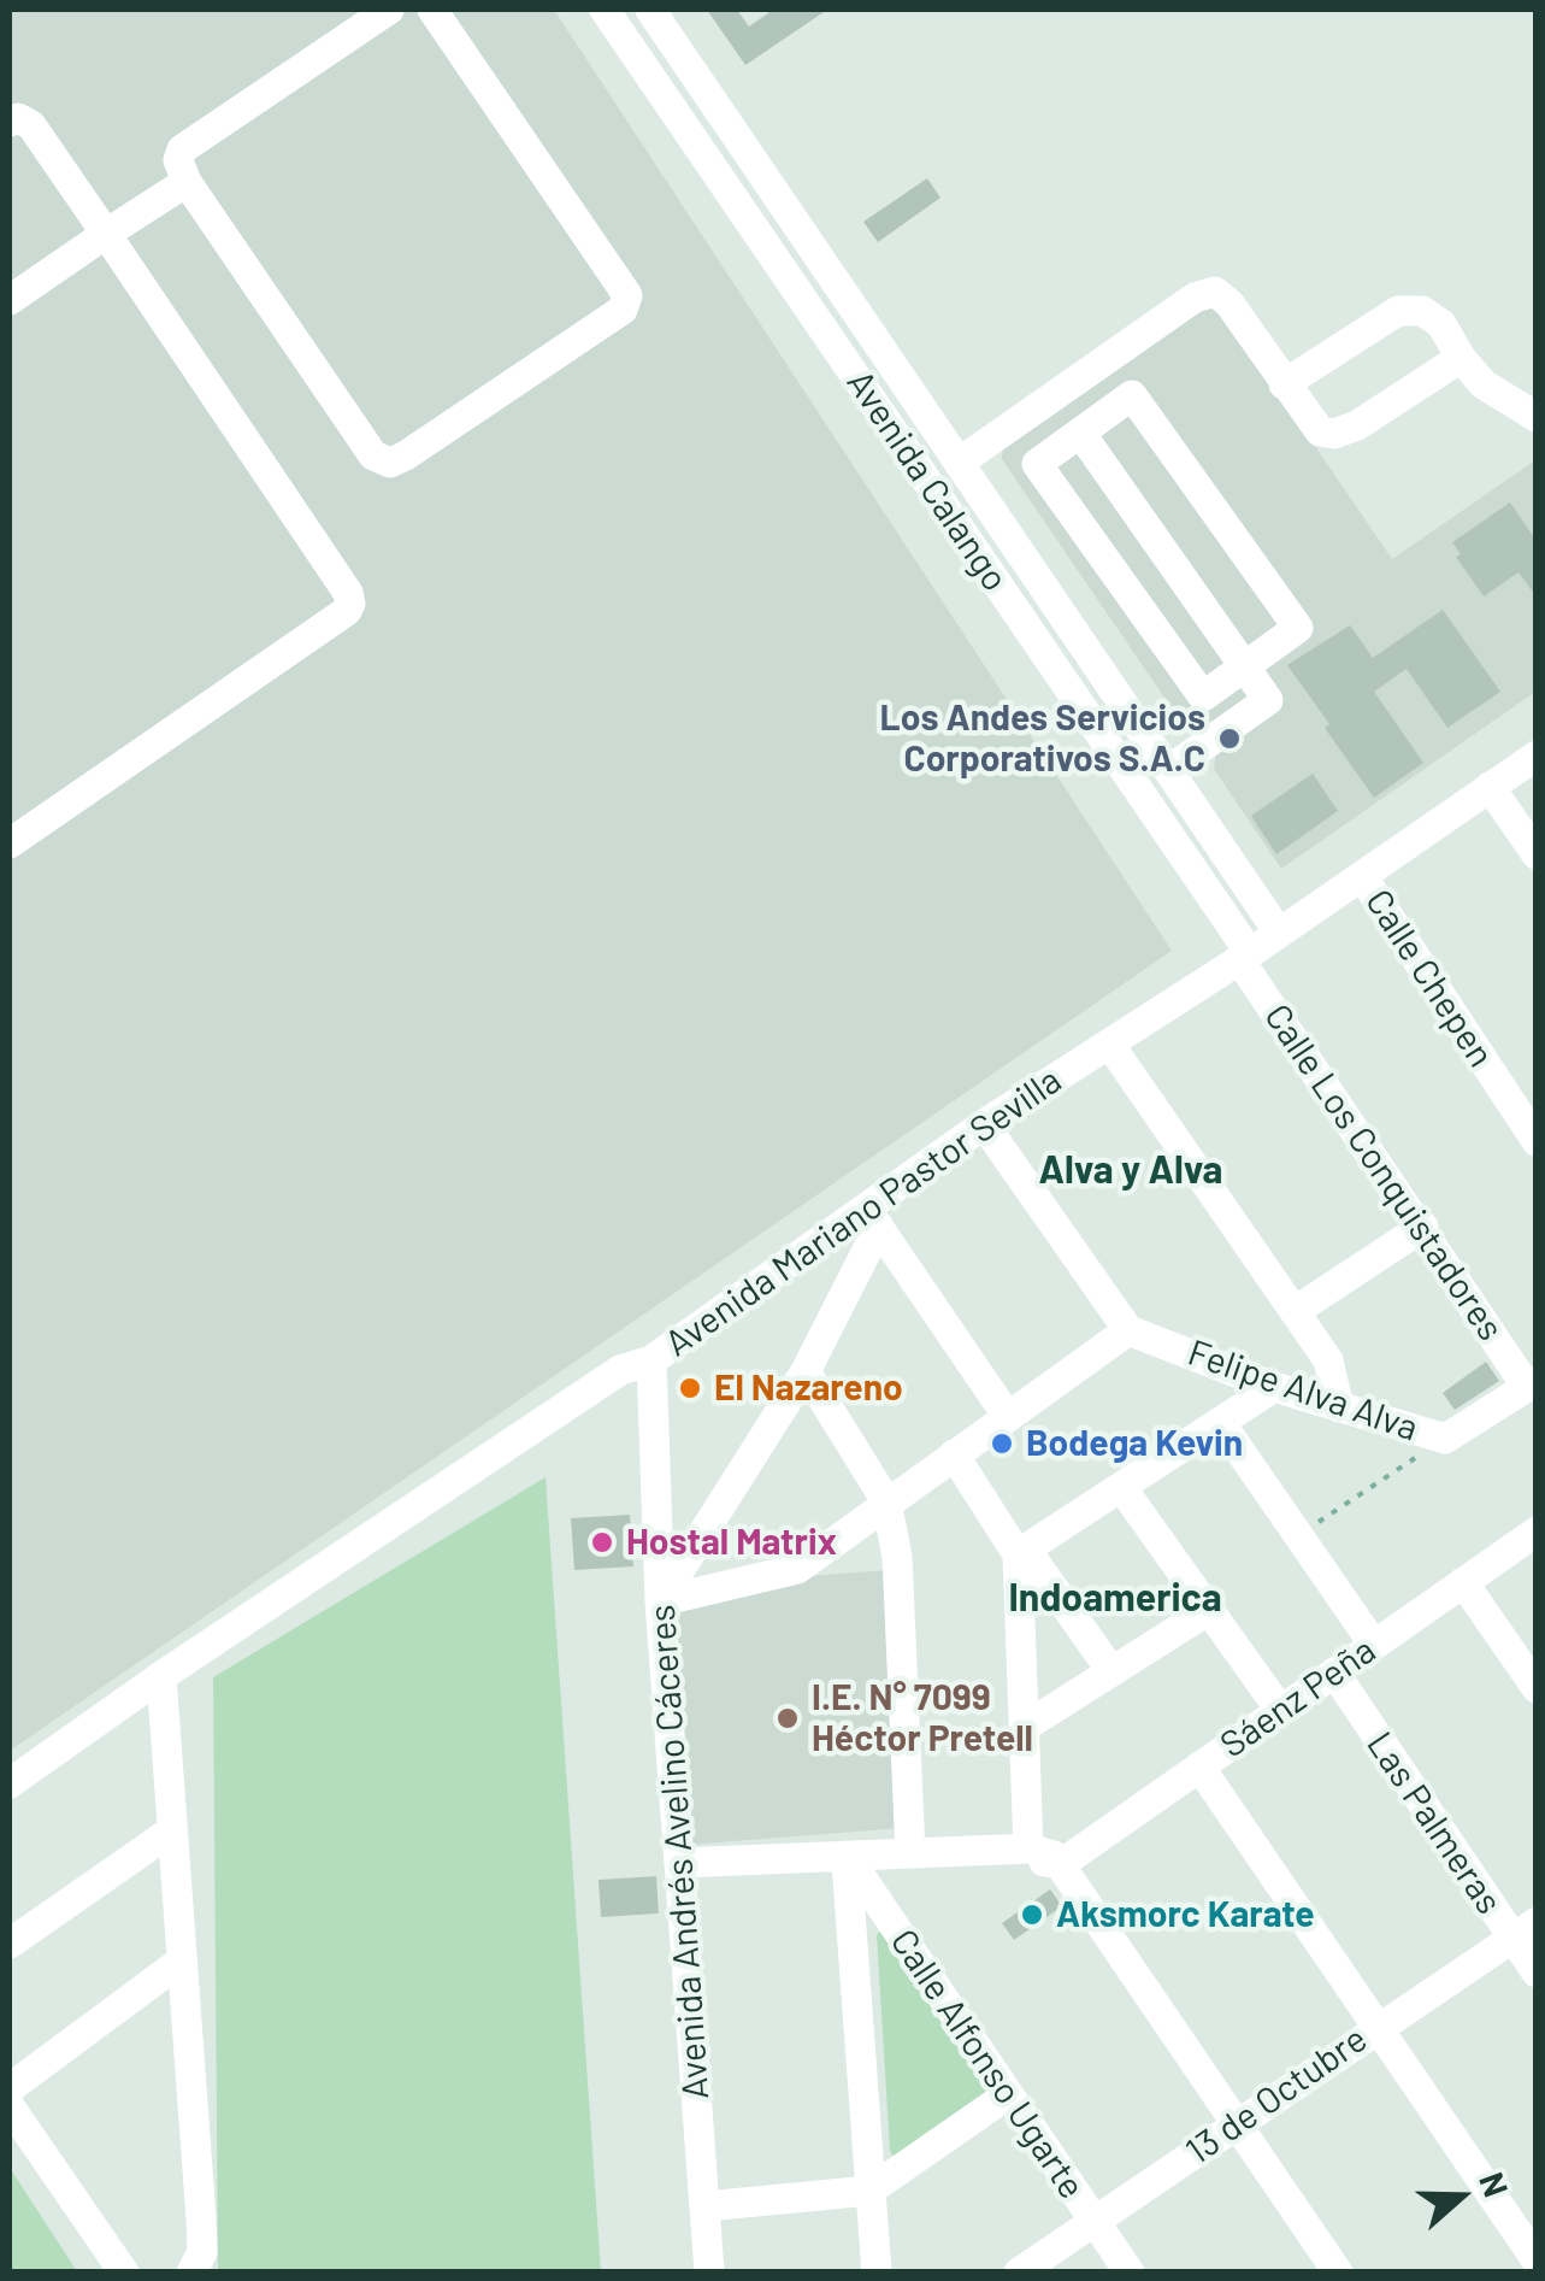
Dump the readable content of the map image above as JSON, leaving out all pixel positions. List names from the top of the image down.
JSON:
{
  "streets": {
    "street": [
      "Avenida Calango",
      "Calle Chepen",
      "Calle Los Conquistadores",
      "Avenida Mariano Pastor Sevilla",
      "Felipe Alva Alva",
      "Sáenz Peña",
      "Las Palmeras",
      "Avenida Andrés Avelino Cáceres",
      "Calle Alfonso Ugarte",
      "13 de Octubre"
    ]
  },
  "crossings": [
    ["Avenida Calango", "Calle Los Conquistadores"],
    ["Avenida Calango", "Avenida Mariano Pastor Sevilla"],
    ["Calle Chepen", "Avenida Mariano Pastor Sevilla"],
    ["Calle Los Conquistadores", "Avenida Mariano Pastor Sevilla"],
    ["Calle Los Conquistadores", "Felipe Alva Alva"],
    ["Avenida Mariano Pastor Sevilla", "Avenida Andrés Avelino Cáceres"],
    ["Sáenz Peña", "Las Palmeras"],
    ["Las Palmeras", "13 de Octubre"],
    ["Calle Alfonso Ugarte", "13 de Octubre"]
  ],
  "districts": ["Alva y Alva", "Indoamerica"],
  "places": [
    "Los Andes Servicios Corporativos S.A.C",
    "El Nazareno",
    "Bodega Kevin",
    "Hostal Matrix",
    "I.E. N° 7099 Héctor Pretell",
    "Aksmorc Karate"
  ],
  "north": "right"
}
